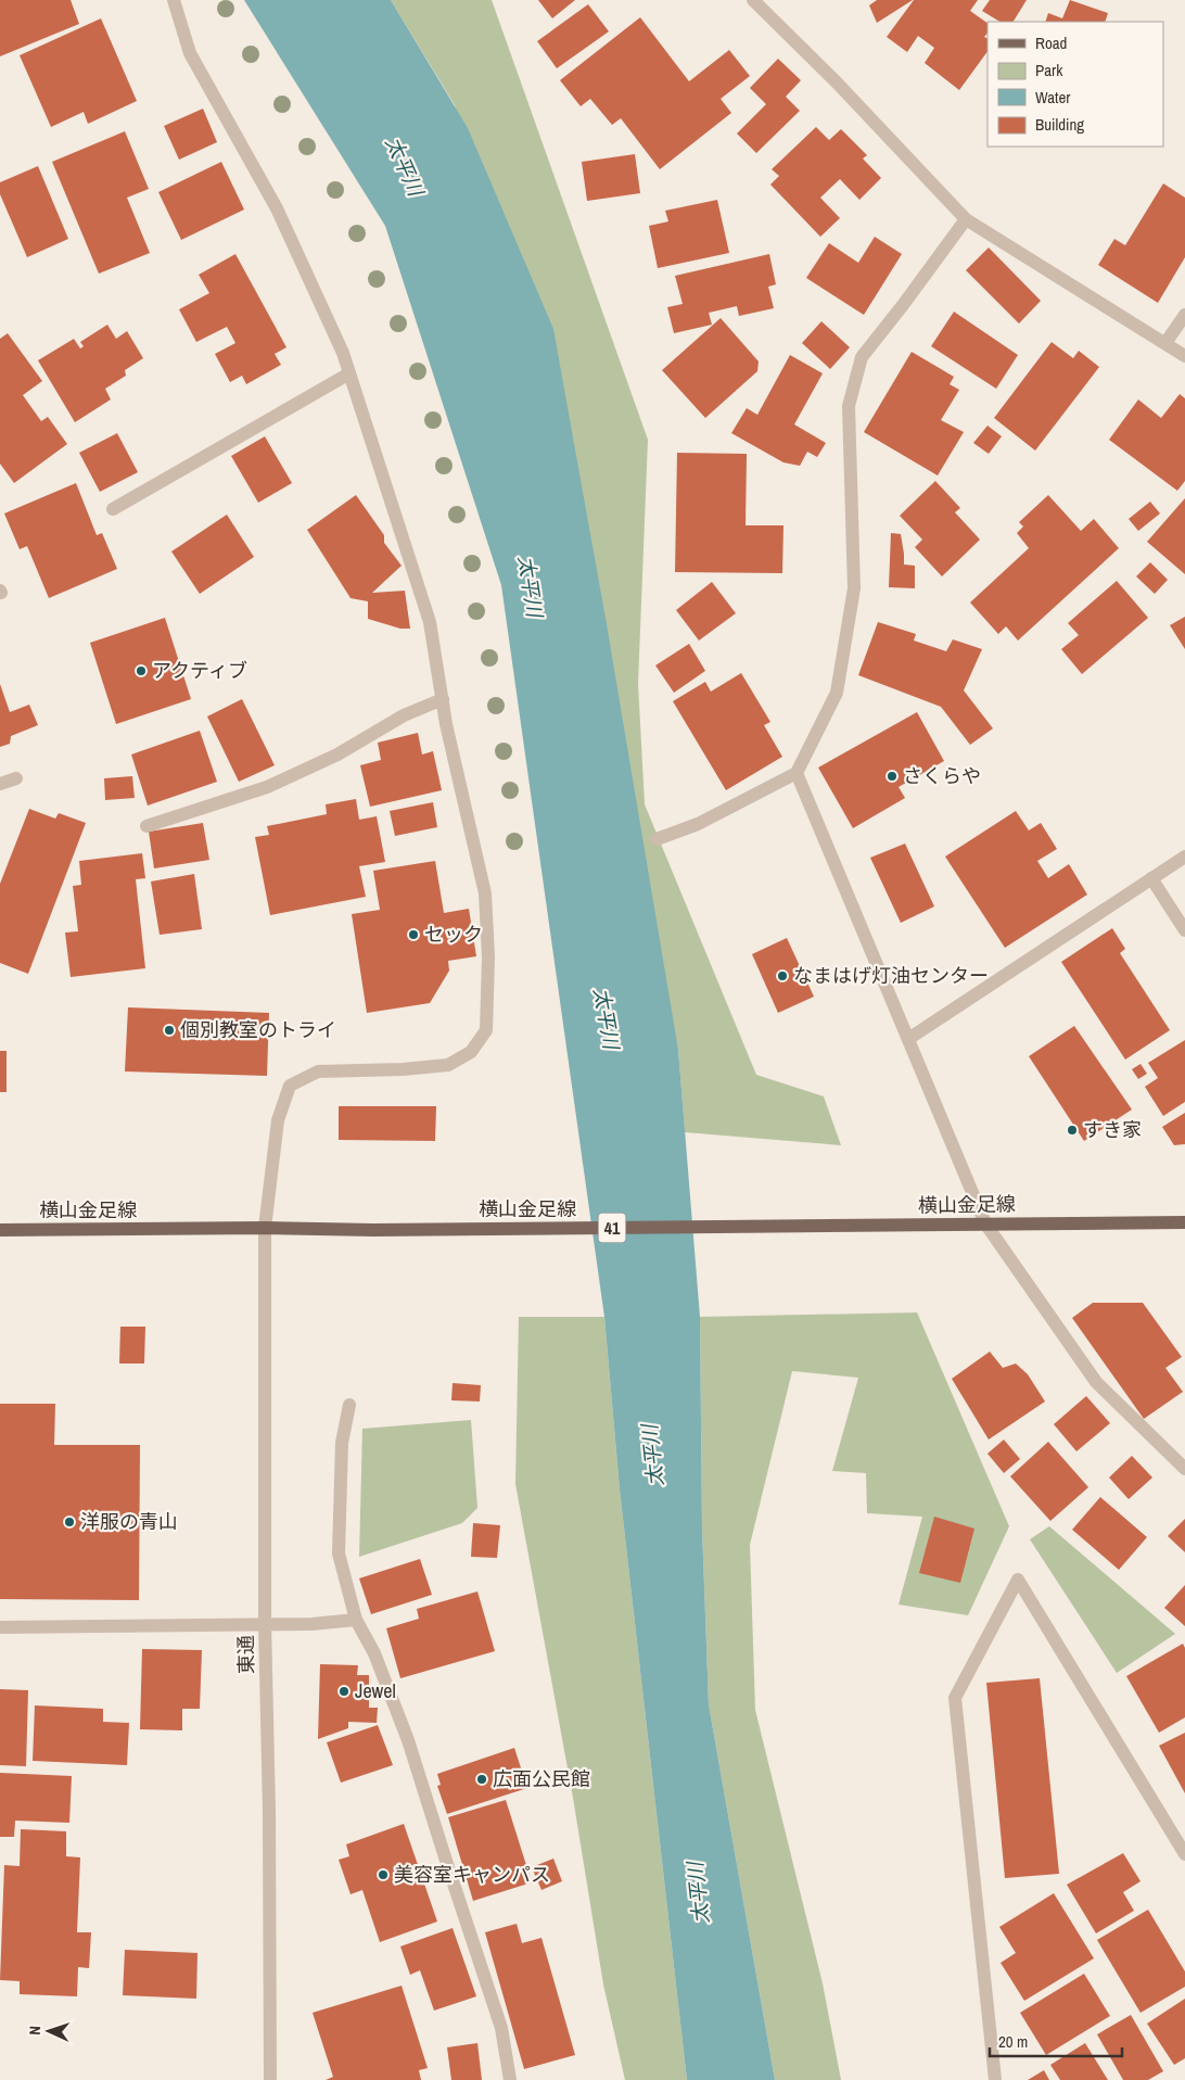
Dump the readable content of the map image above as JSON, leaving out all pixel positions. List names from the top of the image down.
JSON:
{
  "streets": {
    "main road": ["横山金足線", "41"],
    "street": ["東通"]
  },
  "crossings": [
    ["横山金足線", "東通"]
  ],
  "water": ["太平川"],
  "places": [
    "アクティブ",
    "さくらや",
    "セック",
    "なまはげ灯油センター",
    "個別教室のトライ",
    "すき家",
    "洋服の青山",
    "Jewel",
    "広面公民館",
    "美容室キャンパス"
  ],
  "legend": [
    "Road",
    "Park",
    "Water",
    "Building"
  ],
  "scale_bar": "20 m",
  "north": "left"
}
